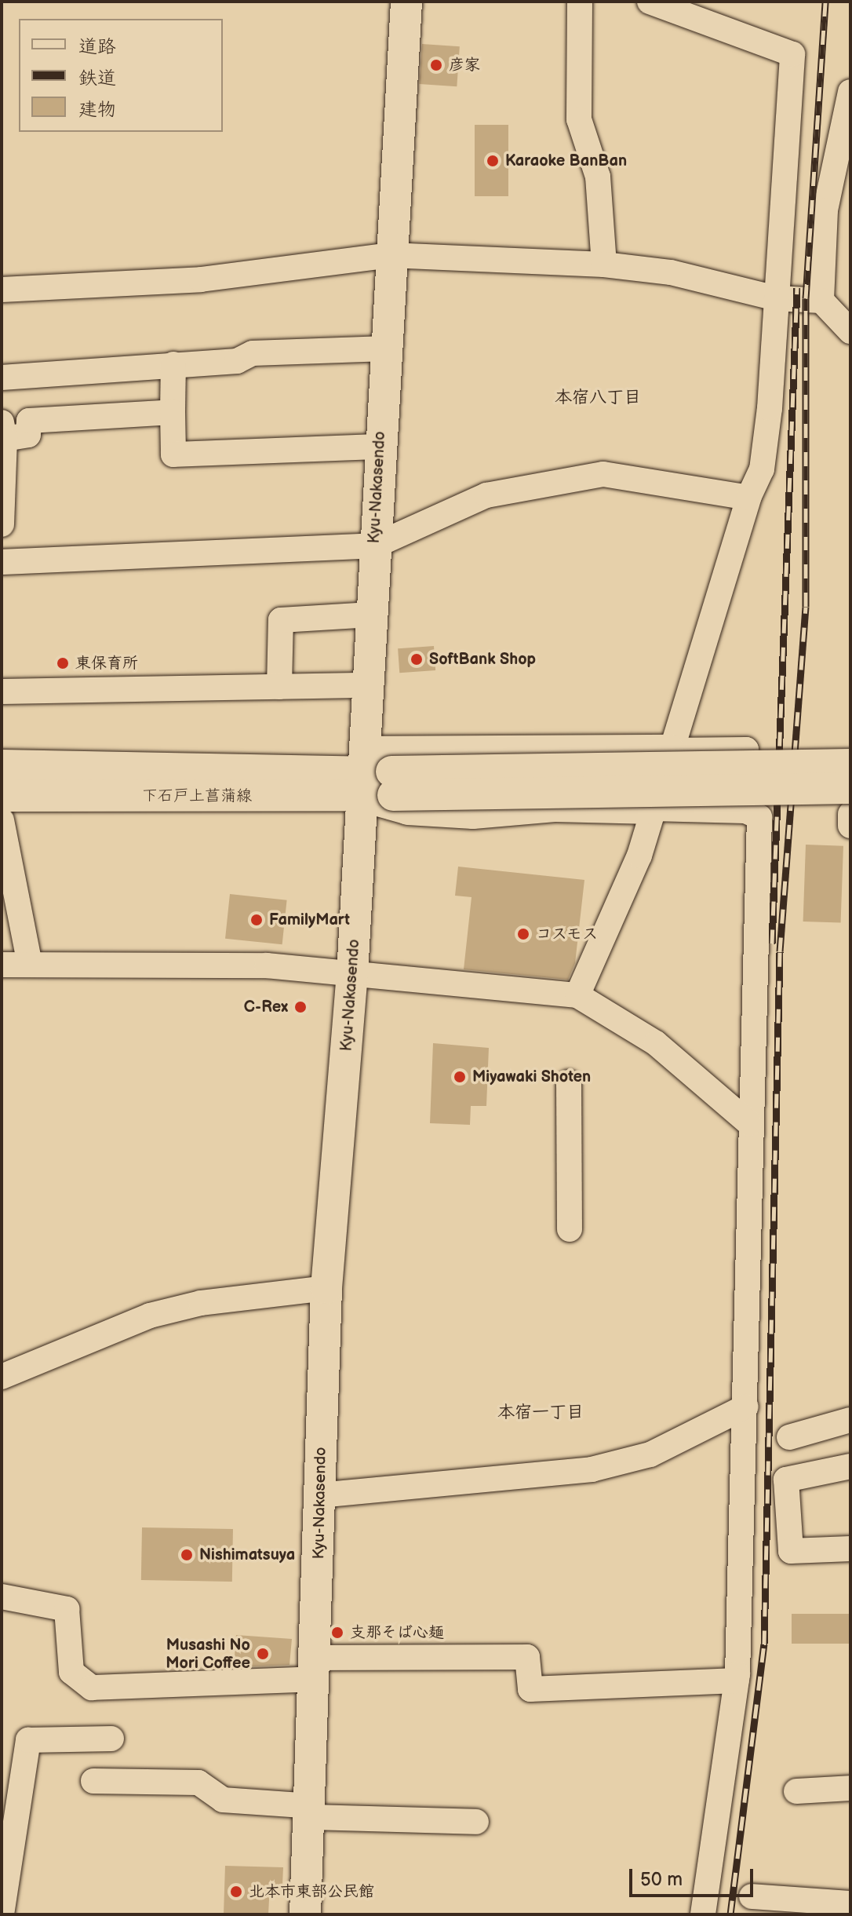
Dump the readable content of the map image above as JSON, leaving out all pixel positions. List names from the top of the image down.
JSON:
{
  "streets": {
    "main road": ["Kyu-Nakasendo", "下石戸上菖蒲線"]
  },
  "crossings": [
    ["Kyu-Nakasendo", "下石戸上菖蒲線"]
  ],
  "districts": ["本宿八丁目", "本宿一丁目"],
  "places": [
    "彦家",
    "Karaoke BanBan",
    "SoftBank Shop",
    "東保育所",
    "FamilyMart",
    "コスモス",
    "C-Rex",
    "Miyawaki Shoten",
    "Nishimatsuya",
    "支那そば心麺",
    "Musashi No Mori Coffee",
    "北本市東部公民館"
  ],
  "legend": ["道路", "鉄道", "建物"],
  "scale_bar": "50 m"
}
